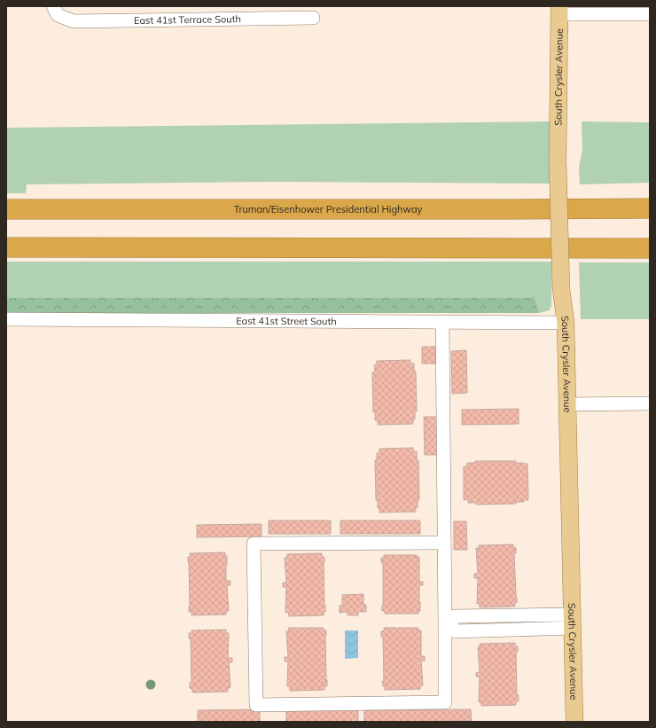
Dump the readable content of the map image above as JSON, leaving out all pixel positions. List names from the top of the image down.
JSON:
{
  "streets": {
    "highway": ["Truman/Eisenhower Presidential Highway"],
    "main road": ["South Crysler Avenue"],
    "street": ["East 41st Terrace South", "East 41st Street South"]
  },
  "crossings": [
    ["South Crysler Avenue", "East 41st Street South"]
  ]
}
